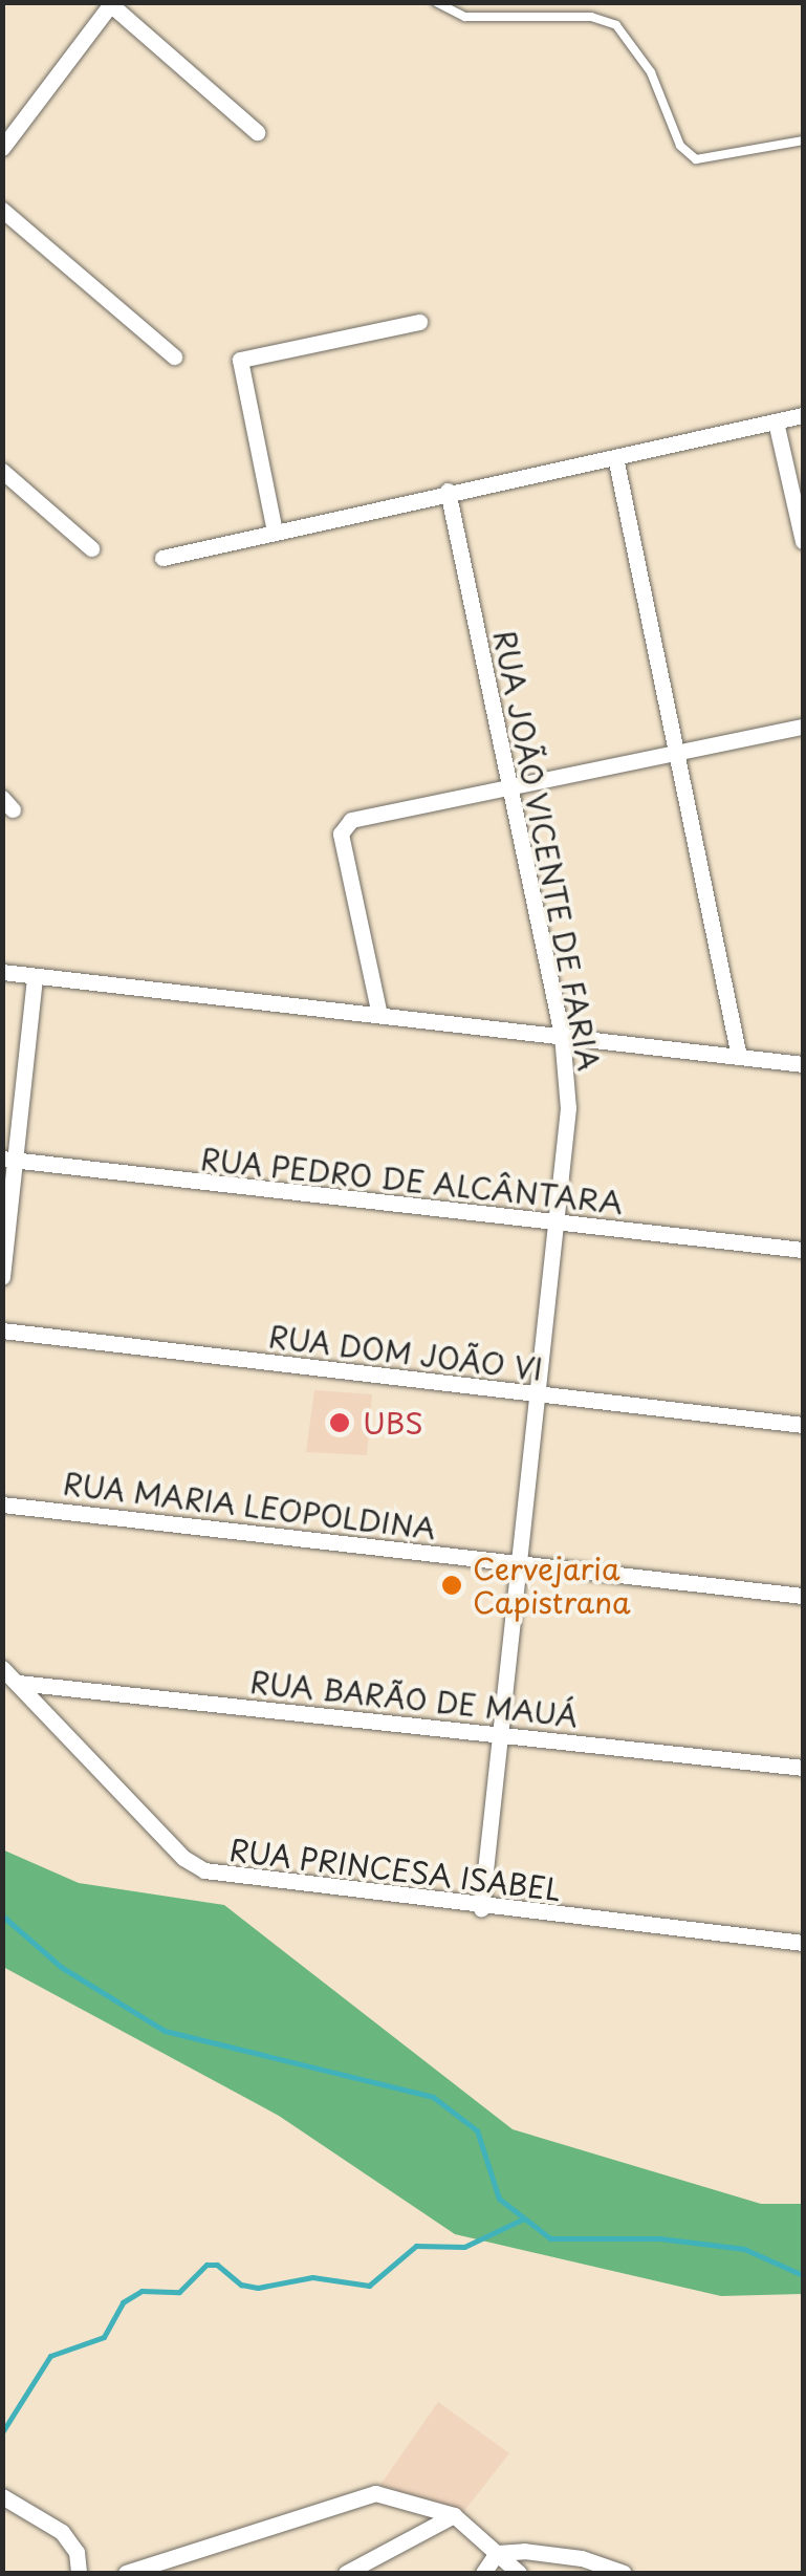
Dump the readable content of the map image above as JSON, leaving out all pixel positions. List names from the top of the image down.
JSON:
{
  "streets": {
    "street": [
      "RUA JOÃO VICENTE DE FARIA",
      "RUA PEDRO DE ALCÂNTARA",
      "RUA DOM JOÃO VI",
      "RUA MARIA LEOPOLDINA",
      "RUA BARÃO DE MAUÁ",
      "RUA PRINCESA ISABEL"
    ]
  },
  "crossings": [
    ["RUA JOÃO VICENTE DE FARIA", "RUA PEDRO DE ALCÂNTARA"],
    ["RUA JOÃO VICENTE DE FARIA", "RUA DOM JOÃO VI"],
    ["RUA JOÃO VICENTE DE FARIA", "RUA MARIA LEOPOLDINA"],
    ["RUA JOÃO VICENTE DE FARIA", "RUA BARÃO DE MAUÁ"],
    ["RUA JOÃO VICENTE DE FARIA", "RUA PRINCESA ISABEL"],
    ["RUA BARÃO DE MAUÁ", "RUA PRINCESA ISABEL"]
  ],
  "places": ["UBS", "Cervejaria Capistrana"]
}
